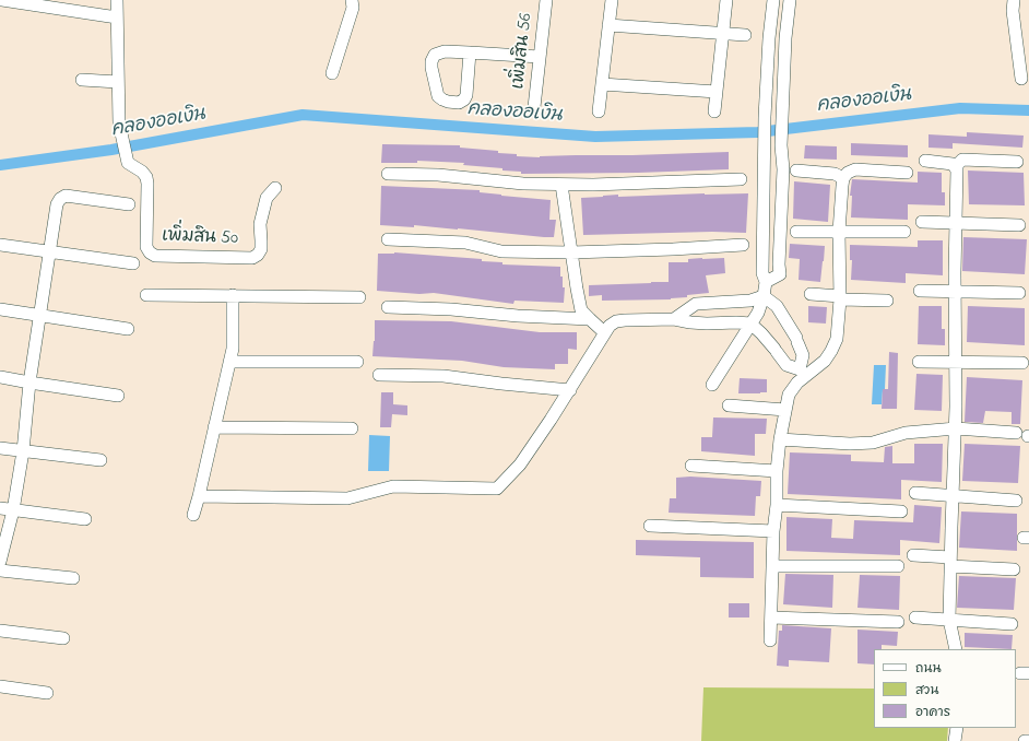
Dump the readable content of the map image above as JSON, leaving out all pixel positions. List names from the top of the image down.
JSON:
{
  "streets": {
    "street": ["เพิ่มสิน 56", "เพิ่มสิน 50"]
  },
  "water": ["คลองออเงิน"],
  "legend": ["ถนน", "สวน", "อาคาร"]
}
